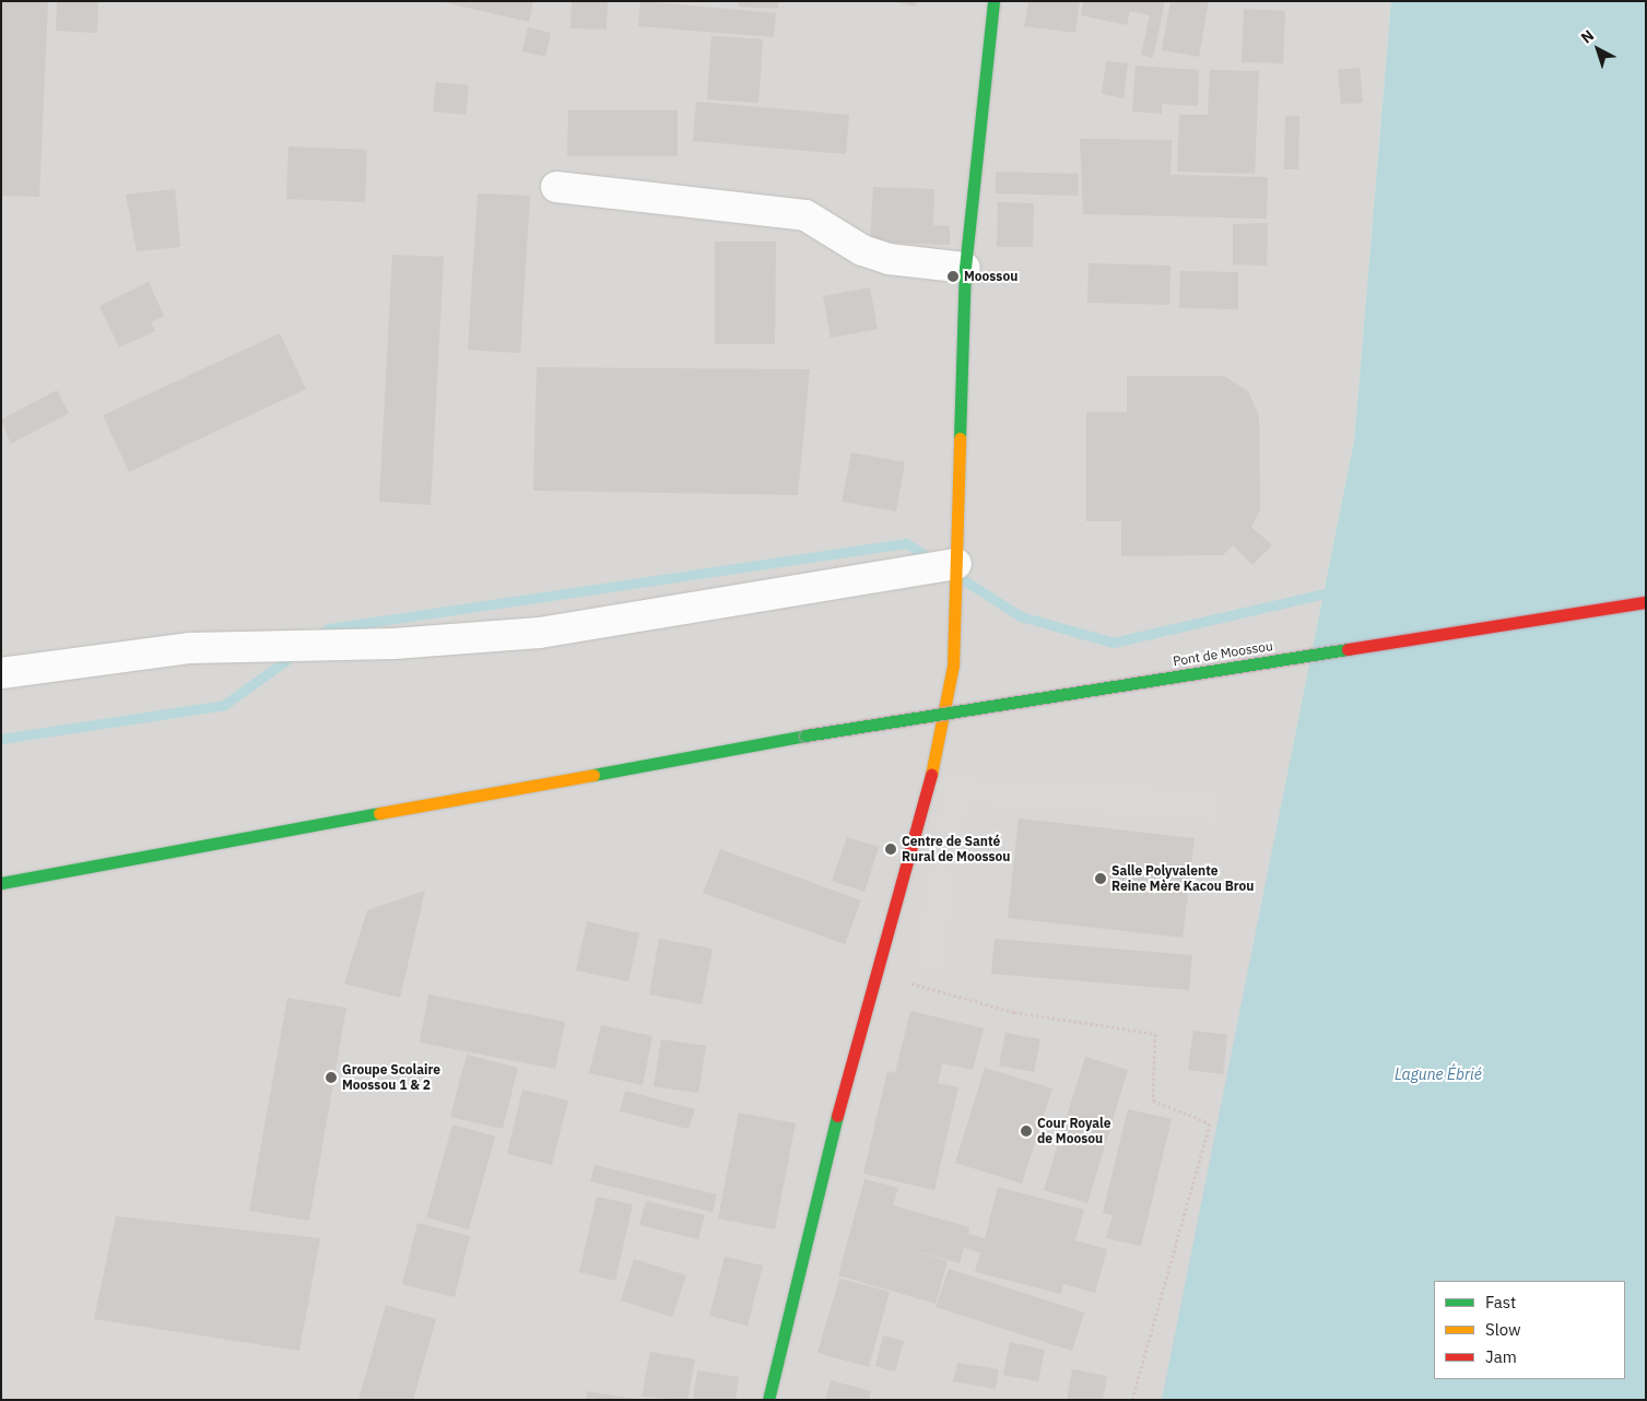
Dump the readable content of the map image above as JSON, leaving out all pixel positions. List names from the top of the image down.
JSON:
{
  "streets": {
    "main road": ["Pont de Moossou"]
  },
  "water": ["Lagune Ébrié"],
  "places": [
    "Moossou",
    "Centre de Santé Rural de Moossou",
    "Salle Polyvalente Reine Mère Kacou Brou",
    "Groupe Scolaire Moossou 1 & 2",
    "Cour Royale de Moosou"
  ],
  "legend": ["Fast", "Slow", "Jam"],
  "north": "top left"
}
